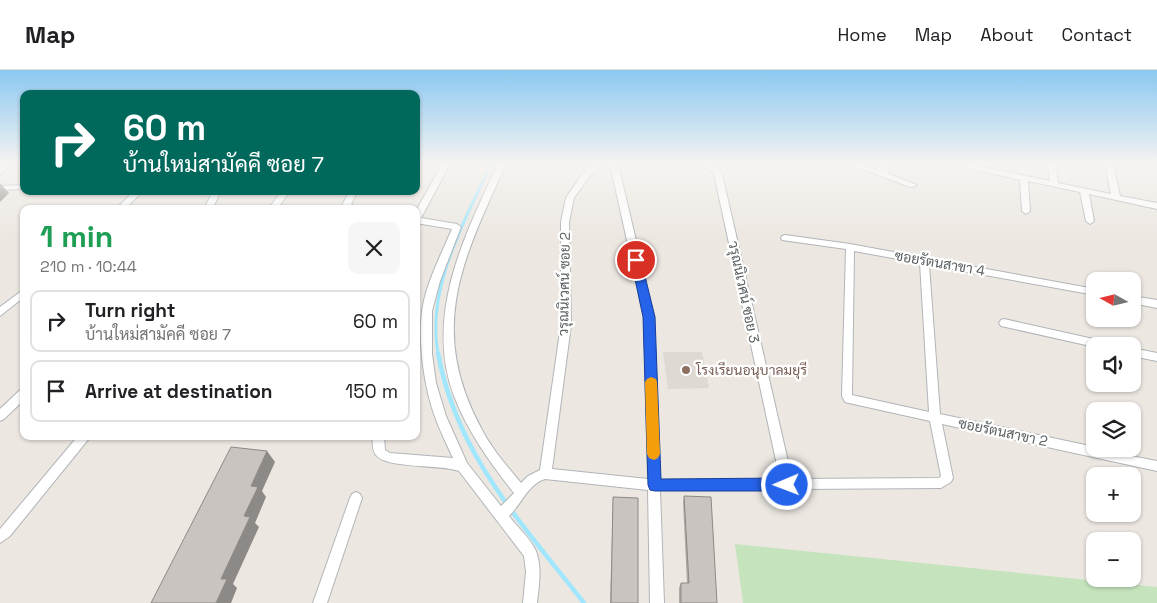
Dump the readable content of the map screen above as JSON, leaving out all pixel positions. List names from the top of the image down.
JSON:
{
  "streets": {
    "street": [
      "ซอยรัตนสาขา 4",
      "วรุณนิเวศน์ ซอย 2",
      "วรุณนิเวศน์ ซอย 3",
      "ซอยรัตนสาขา 2"
    ]
  },
  "crossings": [
    ["ซอยรัตนสาขา 4", "ซอยรัตนสาขา 2"]
  ],
  "places": ["โรงเรียนอนุบาลมยุรี"],
  "north": "left",
  "page": {
    "header": "Map",
    "nav": [
      "Home",
      "Map",
      "About",
      "Contact"
    ],
    "turn": ["60 m", "บ้านใหม่สามัคคี ซอย 7"],
    "heading": ["1 min", "210 m · 10:44"],
    "map_buttons": ["+", "−"],
    "list": [
      {
        "name": "Turn right",
        "note": "บ้านใหม่สามัคคี ซอย 7",
        "value": "60 m"
      },
      {
        "name": "Arrive at destination",
        "value": "150 m"
      }
    ]
  }
}
